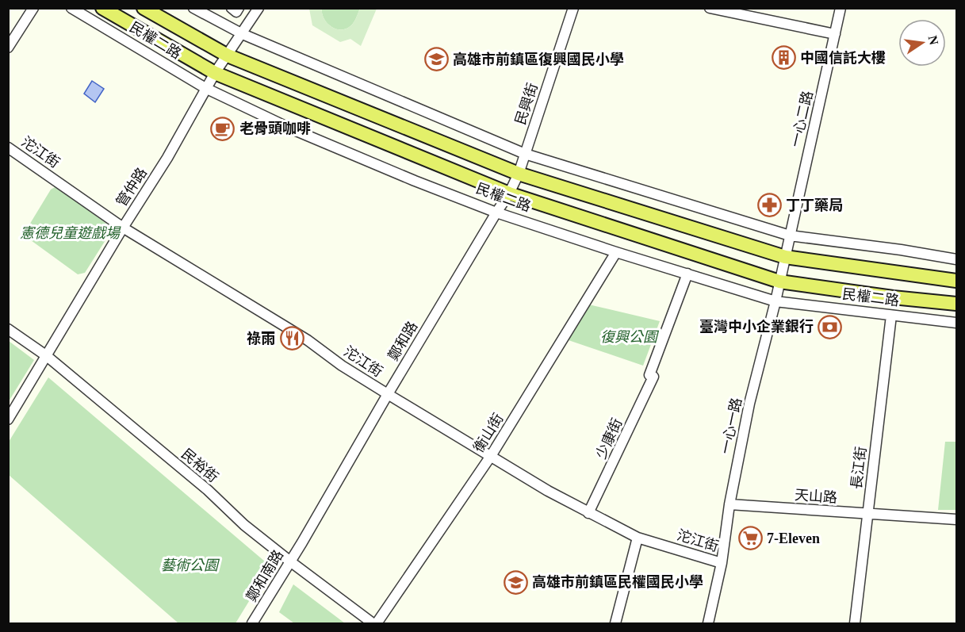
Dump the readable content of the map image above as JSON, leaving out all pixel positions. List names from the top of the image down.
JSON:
{
  "streets": {
    "main road": ["民權二路"],
    "street": [
      "民興街",
      "一心二路",
      "沱江街",
      "管仲路",
      "鄭和路",
      "一心一路",
      "衡山街",
      "少康街",
      "民裕街",
      "長江街",
      "天山路",
      "鄭和南路"
    ]
  },
  "crossings": [
    ["民權二路", "管仲路"],
    ["民權二路", "鄭和路"],
    ["民權二路", "一心一路"],
    ["民權二路", "衡山街"],
    ["民權二路", "少康街"],
    ["民權二路", "長江街"],
    ["民興街", "鄭和路"],
    ["一心二路", "一心一路"],
    ["沱江街", "管仲路"],
    ["沱江街", "鄭和路"],
    ["沱江街", "一心一路"],
    ["沱江街", "衡山街"],
    ["沱江街", "少康街"],
    ["管仲路", "民裕街"],
    ["鄭和路", "鄭和南路"],
    ["一心一路", "天山路"],
    ["民裕街", "鄭和南路"],
    ["長江街", "天山路"]
  ],
  "parks": ["憲德兒童遊戲場", "復興公園", "藝術公園"],
  "places": {
    "building": ["中國信託大樓"],
    "school or university": ["高雄市前鎮區復興國民小學", "高雄市前鎮區民權國民小學"],
    "cafe": ["老骨頭咖啡"],
    "pharmacy": ["丁丁藥局"],
    "bank": ["臺灣中小企業銀行"],
    "restaurant": ["祿雨"],
    "supermarket": ["7-Eleven"]
  },
  "north": "right"
}
